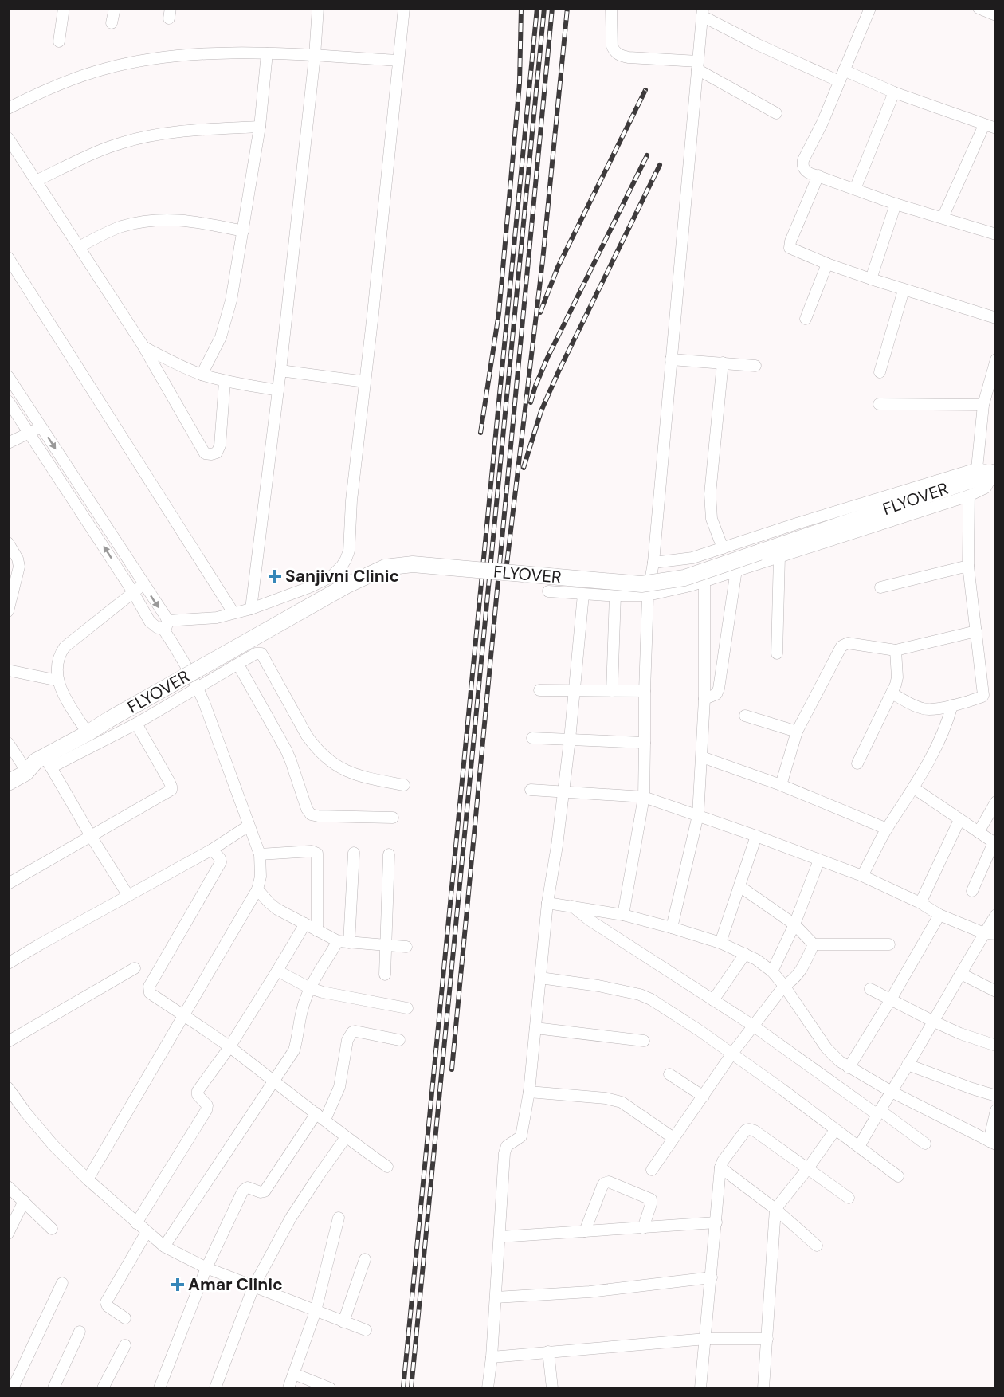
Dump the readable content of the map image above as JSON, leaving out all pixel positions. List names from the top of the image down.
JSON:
{
  "streets": {
    "highway": ["FLYOVER"]
  },
  "places": {
    "health": ["Sanjivni Clinic", "Amar Clinic"]
  }
}
